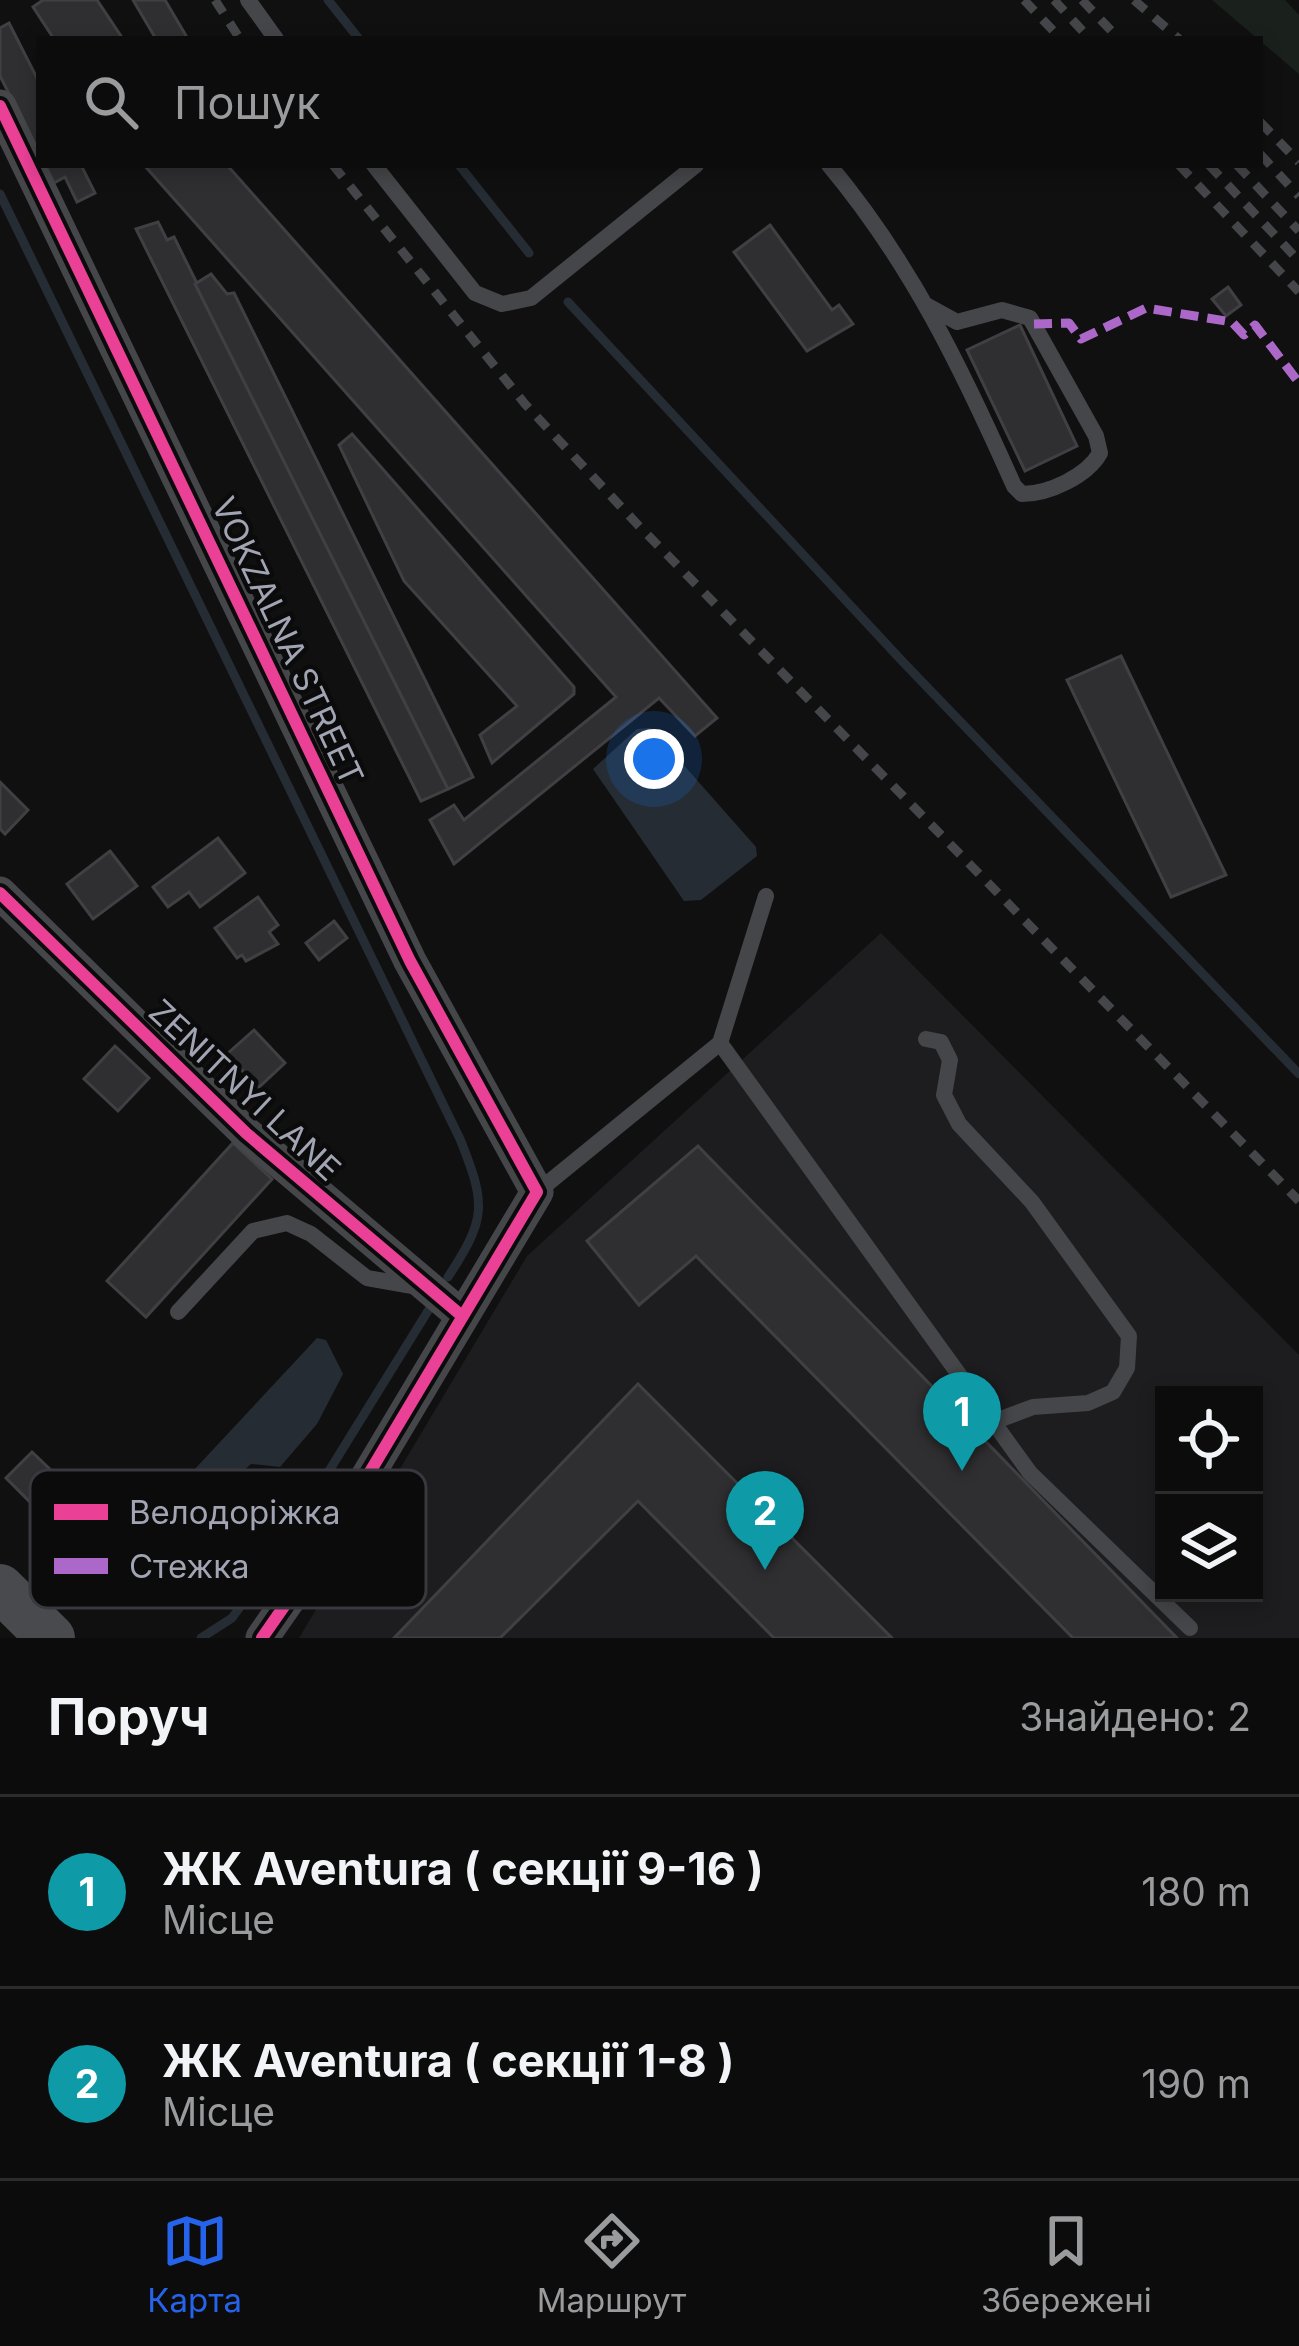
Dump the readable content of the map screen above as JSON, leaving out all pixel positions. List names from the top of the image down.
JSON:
{
  "streets": {
    "street": ["VOKZALNA STREET", "ZENITNYI LANE"]
  },
  "legend": ["Велодоріжка", "Стежка"],
  "page": {
    "search": "Пошук",
    "pins": ["1", "2"],
    "heading": ["Поруч", "Знайдено: 2"],
    "list": [
      {
        "mark": "1",
        "name": "ЖК Aventura ( секції 9-16 )",
        "note": "Місце",
        "value": "180 m"
      },
      {
        "mark": "2",
        "name": "ЖК Aventura ( секції 1-8 )",
        "note": "Місце",
        "value": "190 m"
      }
    ],
    "nav": ["Карта", "Маршрут", "Збережені"]
  }
}
